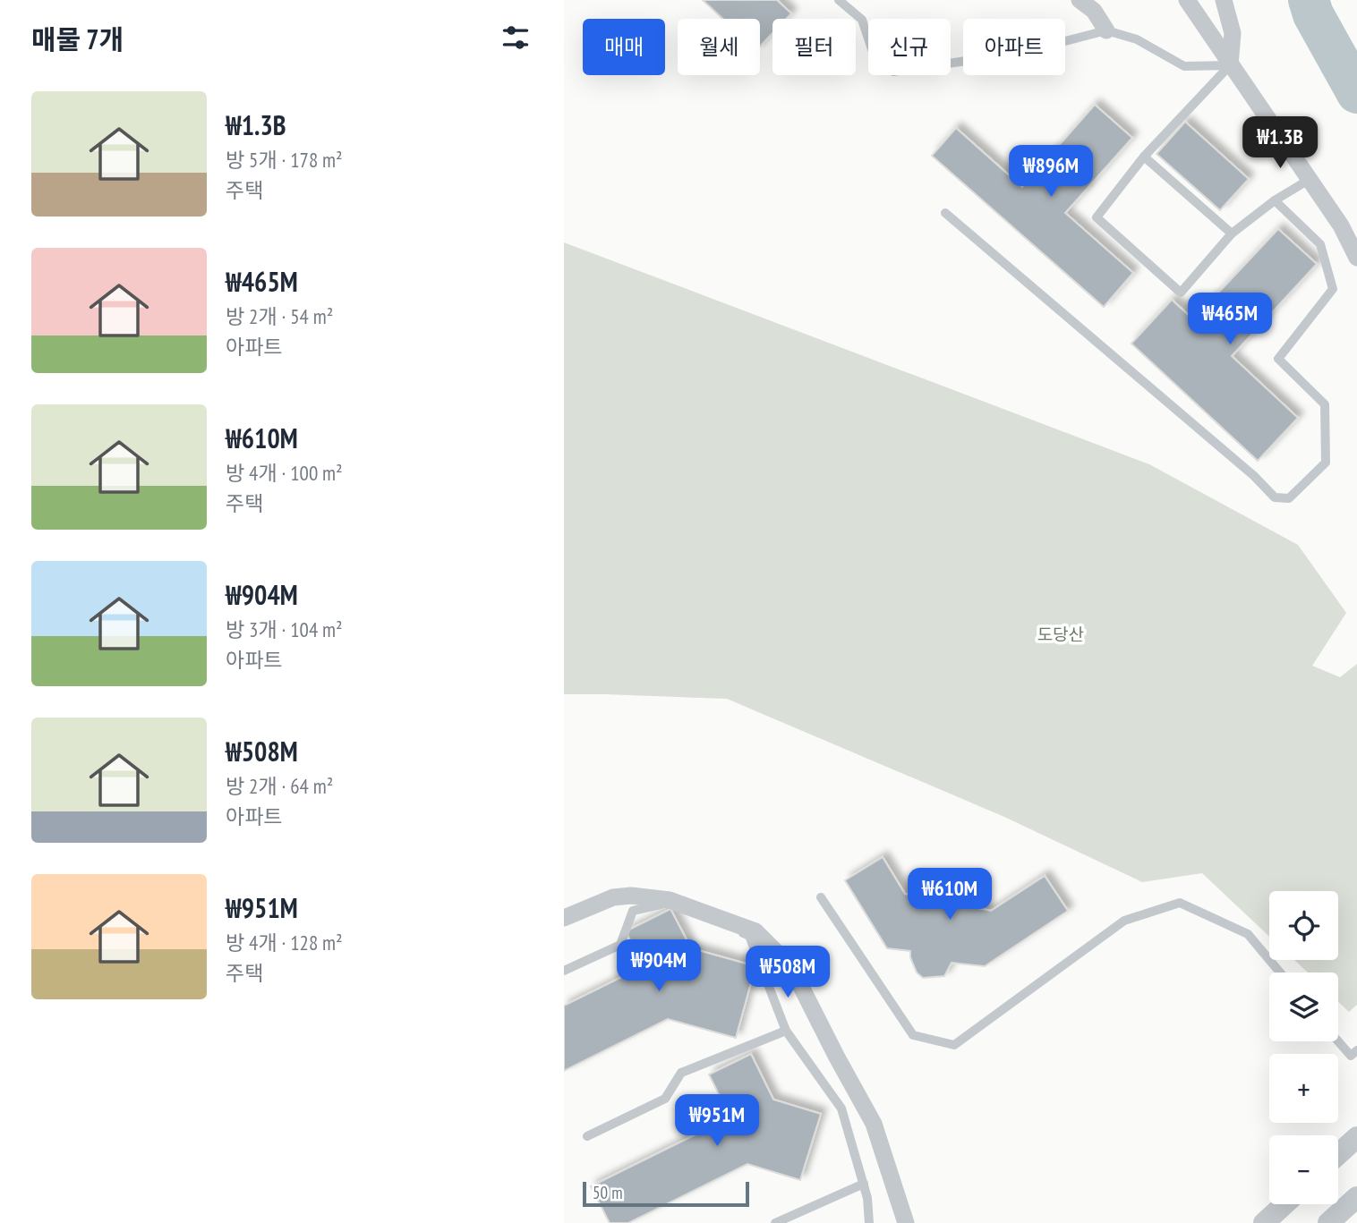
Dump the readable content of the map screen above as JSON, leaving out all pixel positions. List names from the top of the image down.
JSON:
{
  "parks": ["도당산"],
  "scale_bar": "50 m",
  "page": {
    "heading": "매물 7개",
    "chip": [
      "매매",
      "월세",
      "필터",
      "신규",
      "아파트"
    ],
    "list": [
      {
        "name": "₩1.3B",
        "note": "방 5개 · 178 m² · 주택"
      },
      {
        "name": "₩465M",
        "note": "방 2개 · 54 m² · 아파트"
      },
      {
        "name": "₩610M",
        "note": "방 4개 · 100 m² · 주택"
      },
      {
        "name": "₩904M",
        "note": "방 3개 · 104 m² · 아파트"
      },
      {
        "name": "₩508M",
        "note": "방 2개 · 64 m² · 아파트"
      },
      {
        "name": "₩951M",
        "note": "방 4개 · 128 m² · 주택"
      }
    ],
    "price": [
      "₩1.3B",
      "₩896M",
      "₩465M",
      "₩610M",
      "₩904M",
      "₩508M",
      "₩951M"
    ],
    "map_buttons": ["+", "−"],
    "scale": "50 m"
  }
}
